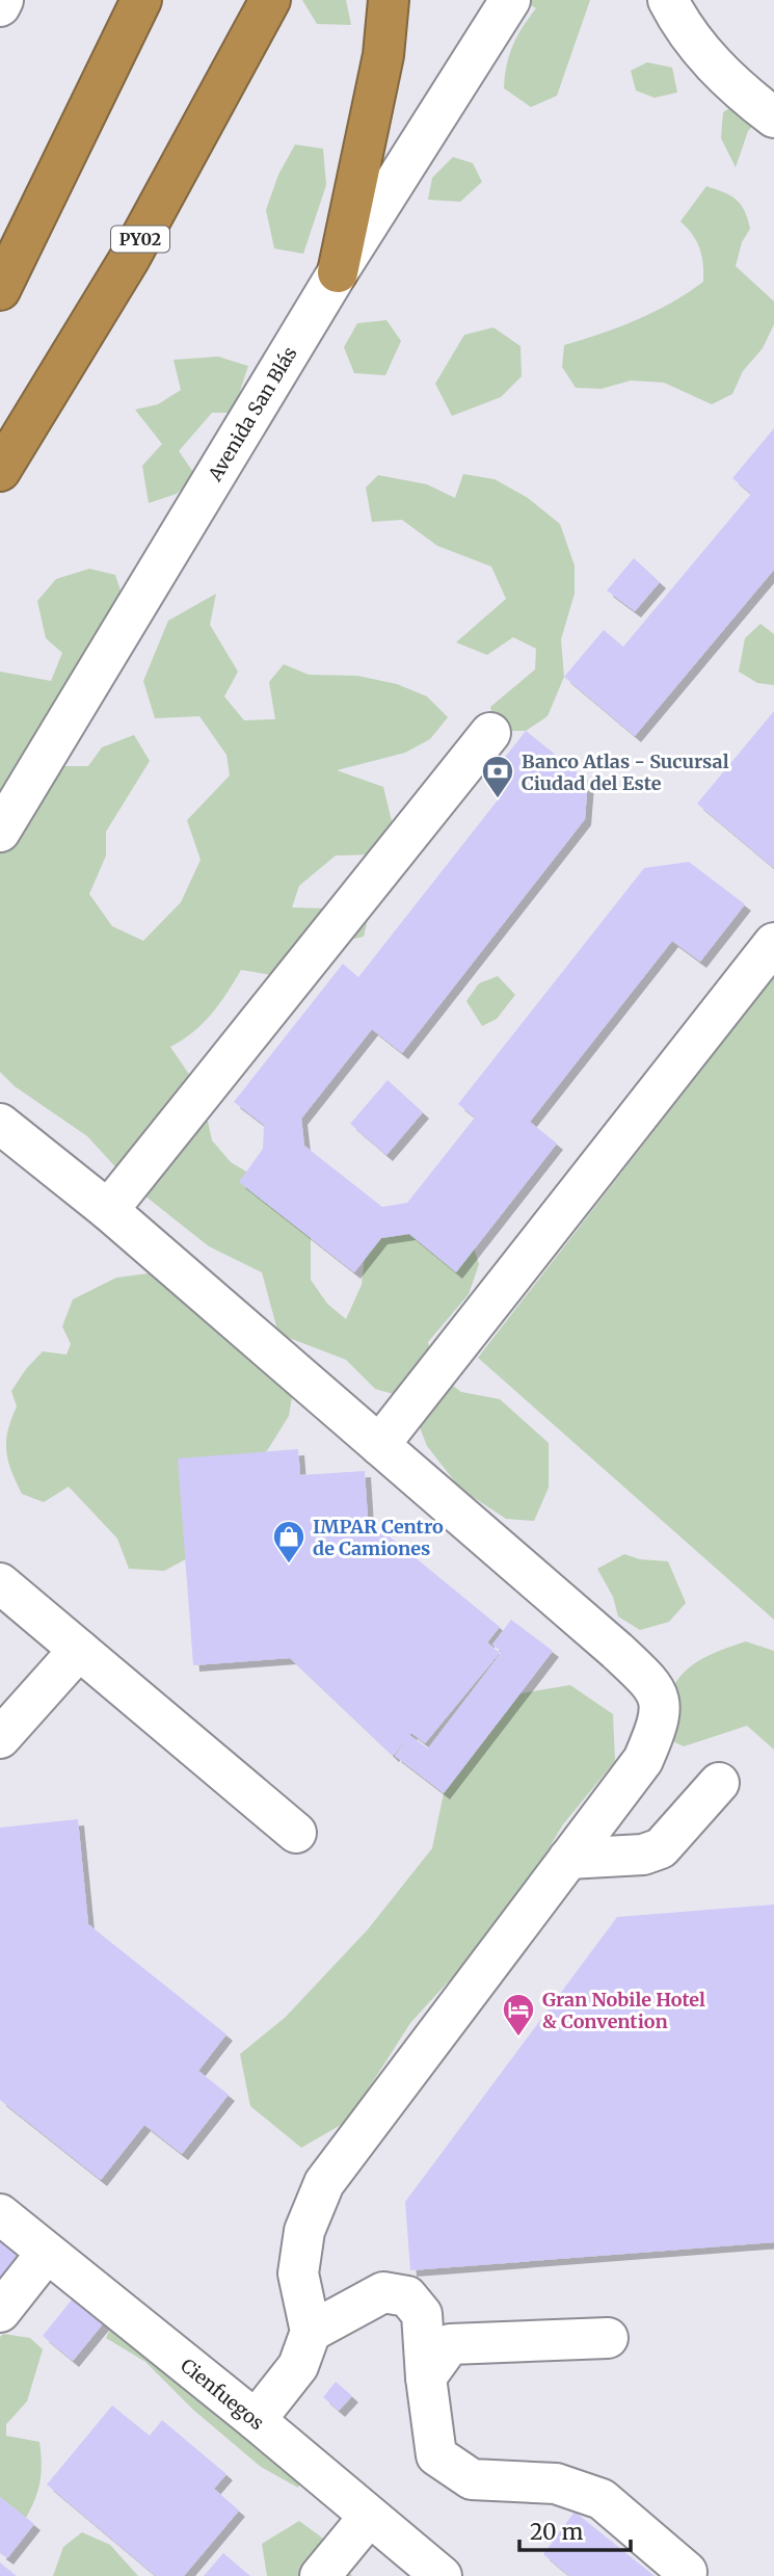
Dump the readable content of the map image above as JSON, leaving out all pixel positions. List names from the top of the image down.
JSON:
{
  "streets": {
    "highway": ["PY02"],
    "street": ["Avenida San Blás", "Cienfuegos"]
  },
  "places": {
    "bank": ["Banco Atlas - Sucursal Ciudad del Este"],
    "shop": ["IMPAR Centro de Camiones"],
    "hotel": ["Gran Nobile Hotel & Convention"]
  },
  "scale_bar": "20 m"
}
